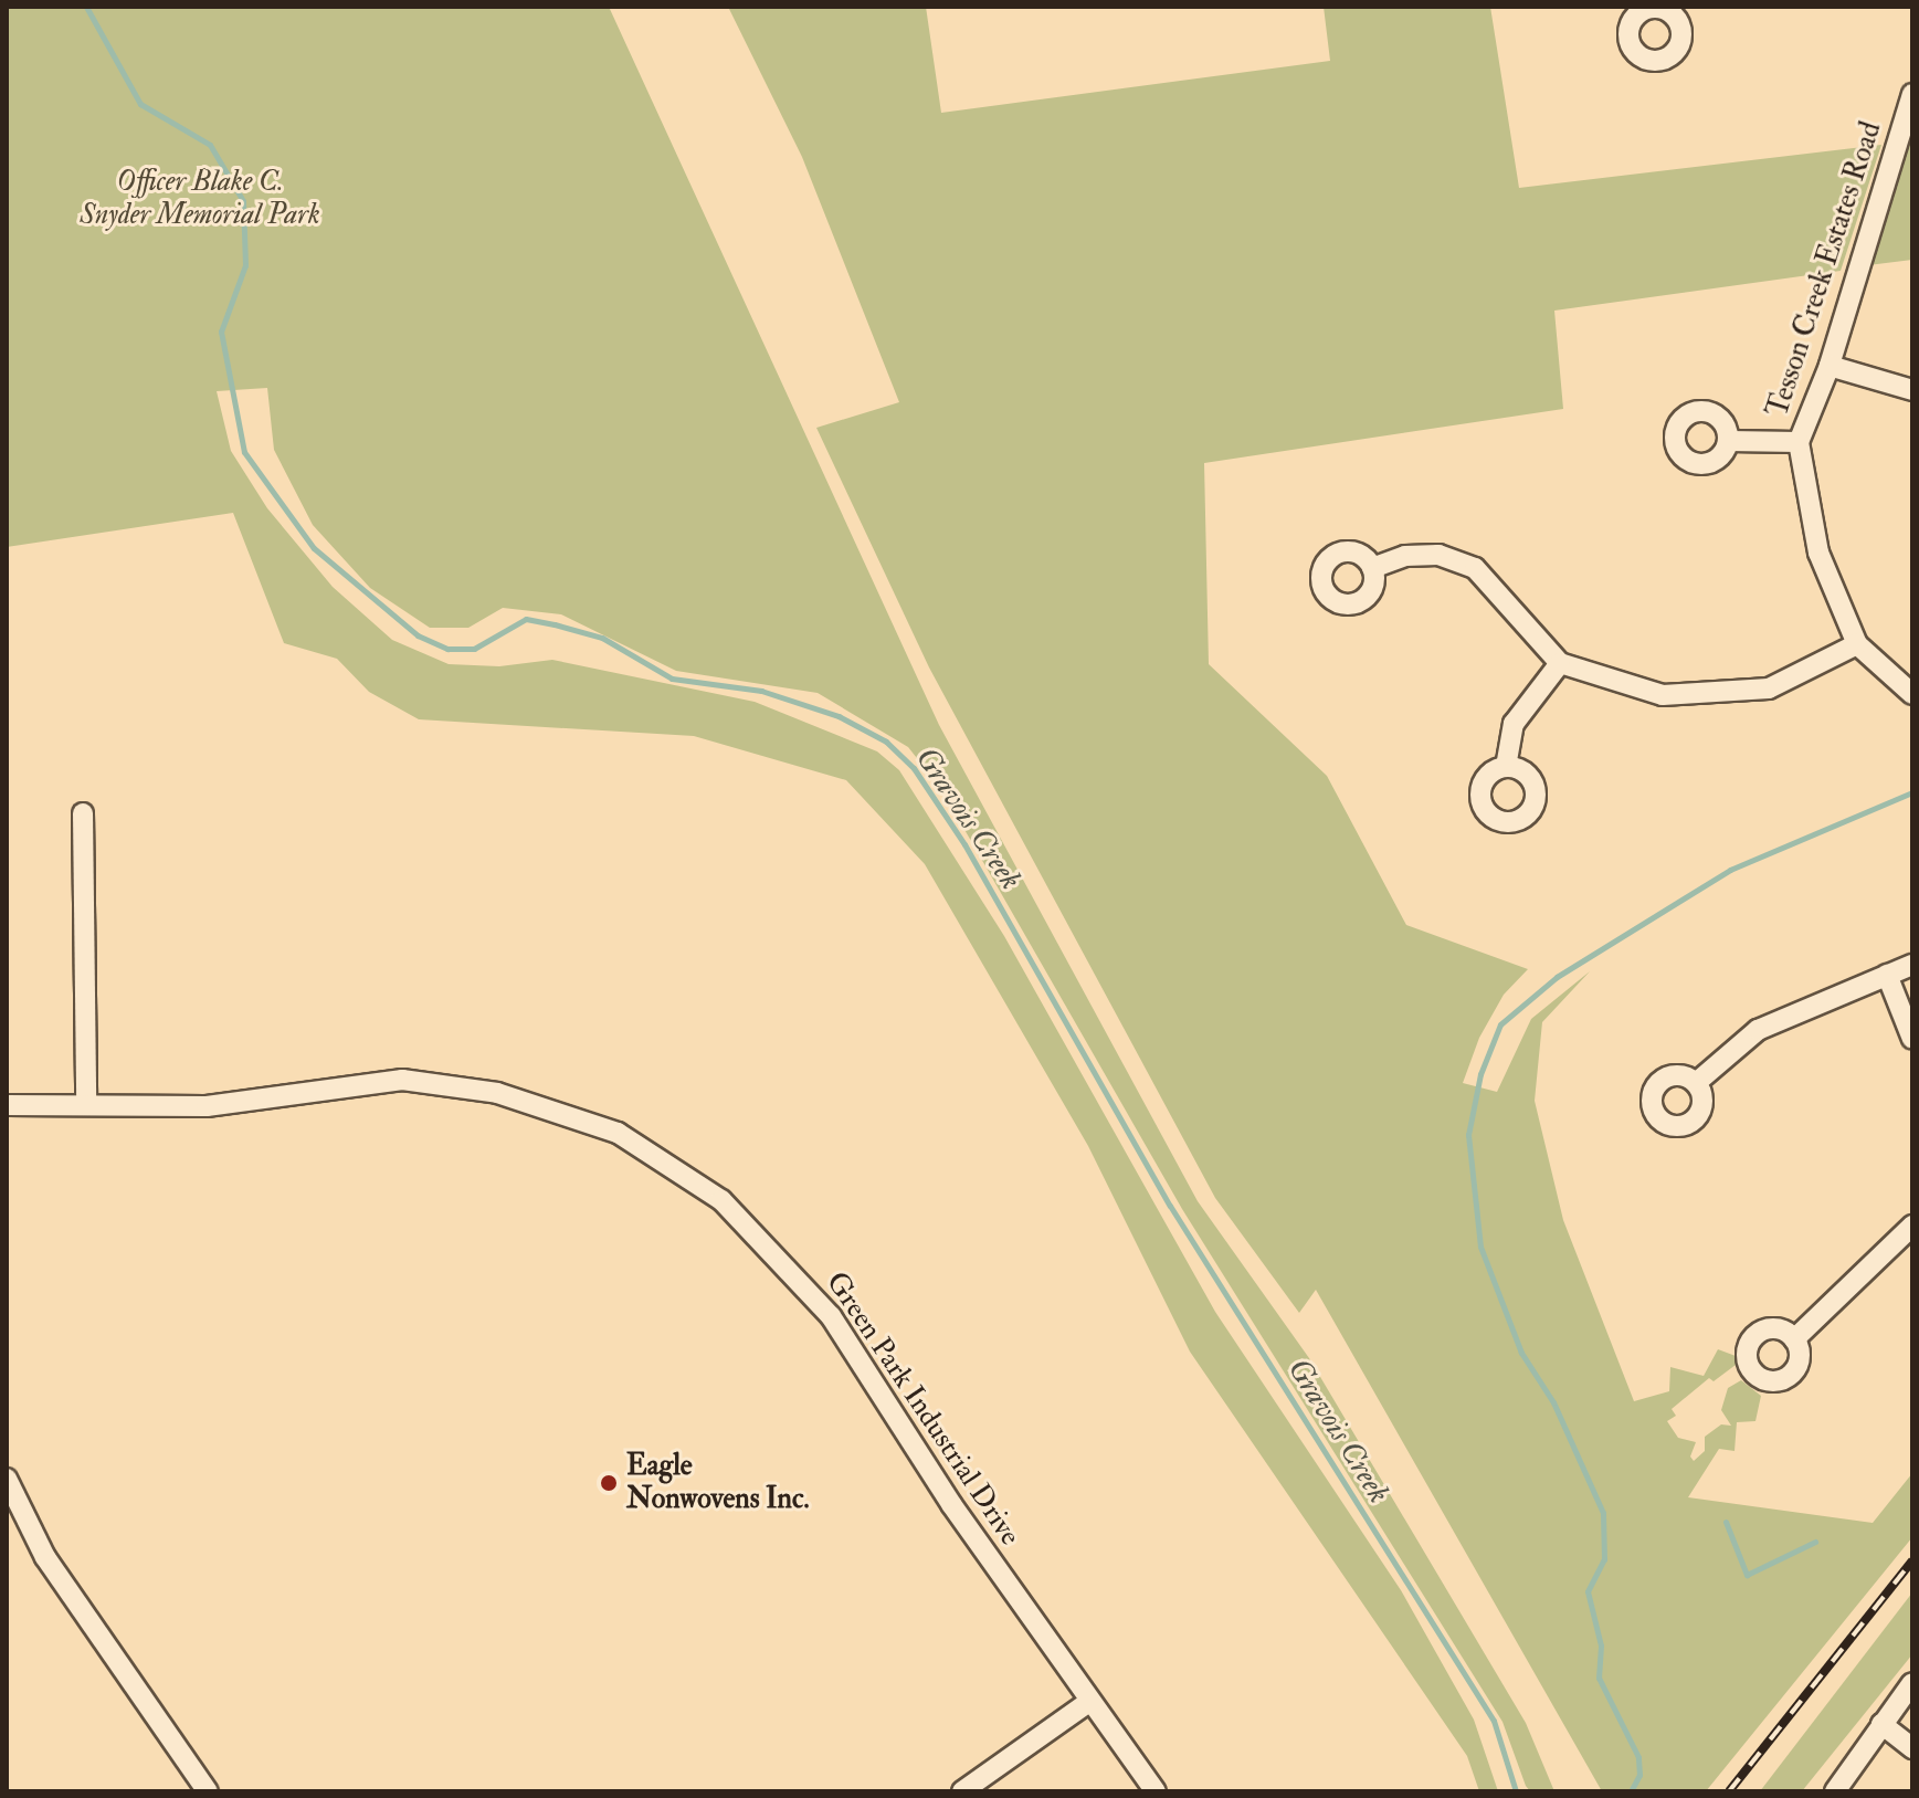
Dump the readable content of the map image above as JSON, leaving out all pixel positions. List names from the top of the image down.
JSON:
{
  "streets": {
    "street": ["Tesson Creek Estates Road", "Green Park Industrial Drive"]
  },
  "water": ["Gravois Creek"],
  "parks": ["Officer Blake C. Snyder Memorial Park"],
  "places": ["Eagle Nonwovens Inc."]
}
